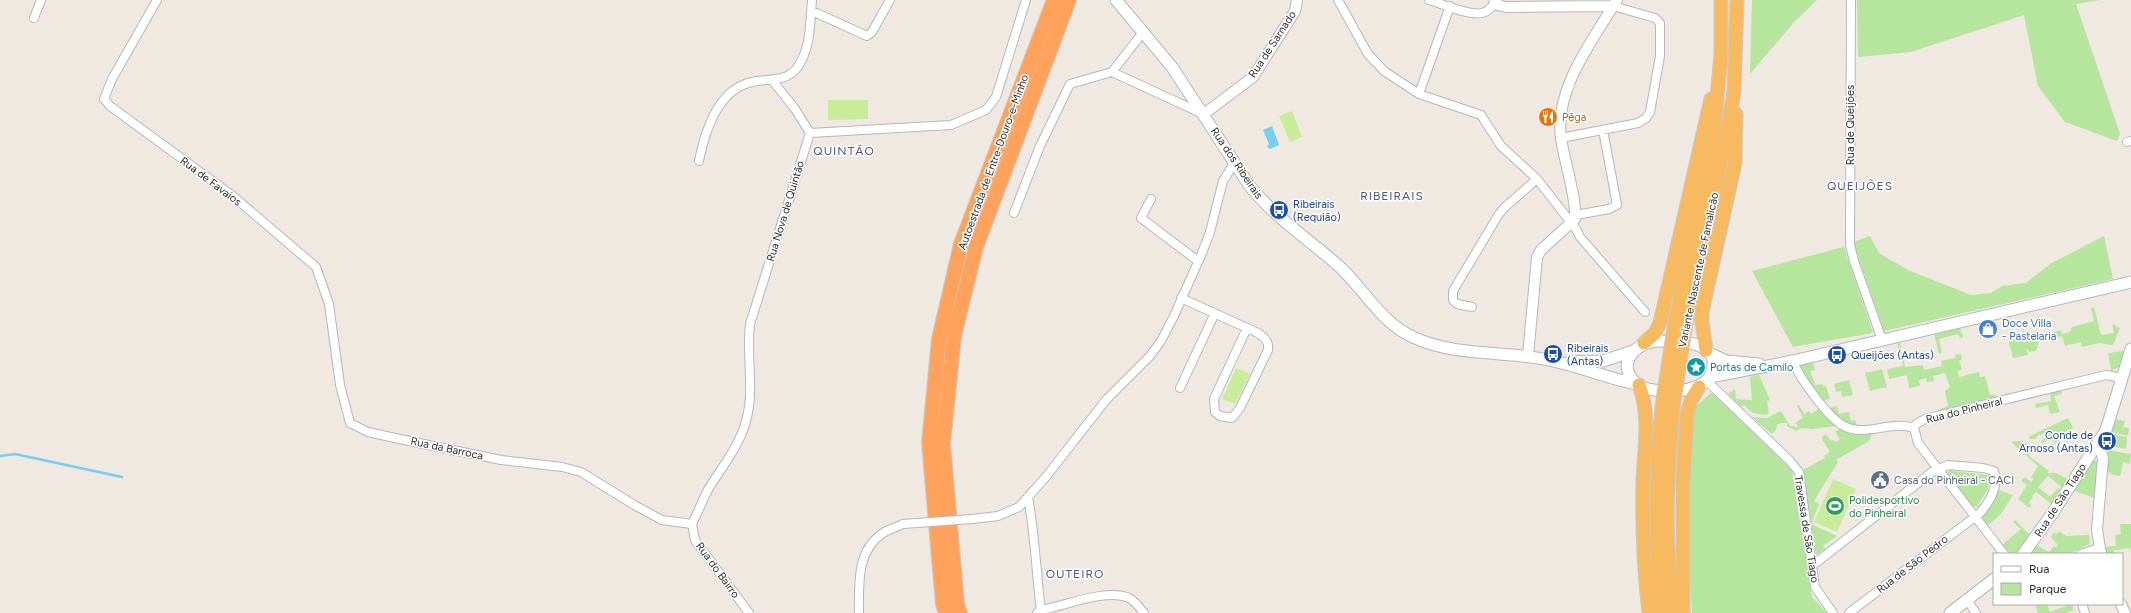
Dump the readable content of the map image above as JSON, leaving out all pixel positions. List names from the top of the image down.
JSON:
{
  "streets": {
    "highway": ["Autoestrada de Entre-Douro-e-Minho", "Variante Nascente de Famalicão"],
    "main road": ["Rua dos Ribeirais", "Rua de São Tiago"],
    "street": [
      "Rua de Sarnado",
      "Rua de Queijões",
      "Rua de Favaios",
      "Rua Nova de Quintão",
      "Rua do Pinheiral",
      "Rua da Barroca",
      "Travessa de São Tiago",
      "Rua de São Pedro",
      "Rua do Bairro"
    ]
  },
  "crossings": [
    ["Rua de Sarnado", "Rua dos Ribeirais"],
    ["Rua de Favaios", "Rua da Barroca"],
    ["Rua Nova de Quintão", "Rua da Barroca"],
    ["Rua Nova de Quintão", "Rua do Bairro"],
    ["Rua do Pinheiral", "Rua de São Tiago"],
    ["Rua da Barroca", "Rua do Bairro"]
  ],
  "districts": [
    "QUINTÃO",
    "QUEIJÕES",
    "RIBEIRAIS",
    "OUTEIRO"
  ],
  "places": {
    "restaurant": ["Pêga"],
    "bus stop": [
      "Ribeirais (Requião)",
      "Ribeirais (Antas)",
      "Queijões (Antas)",
      "Conde de Arnoso (Antas)"
    ],
    "shop": ["Doce Villa - Pastelaria"],
    "place": ["Portas de Camilo"],
    "public building": ["Casa do Pinheiral - CACI"],
    "sports": ["Polidesportivo do Pinheiral"]
  },
  "legend": ["Rua", "Parque"]
}
